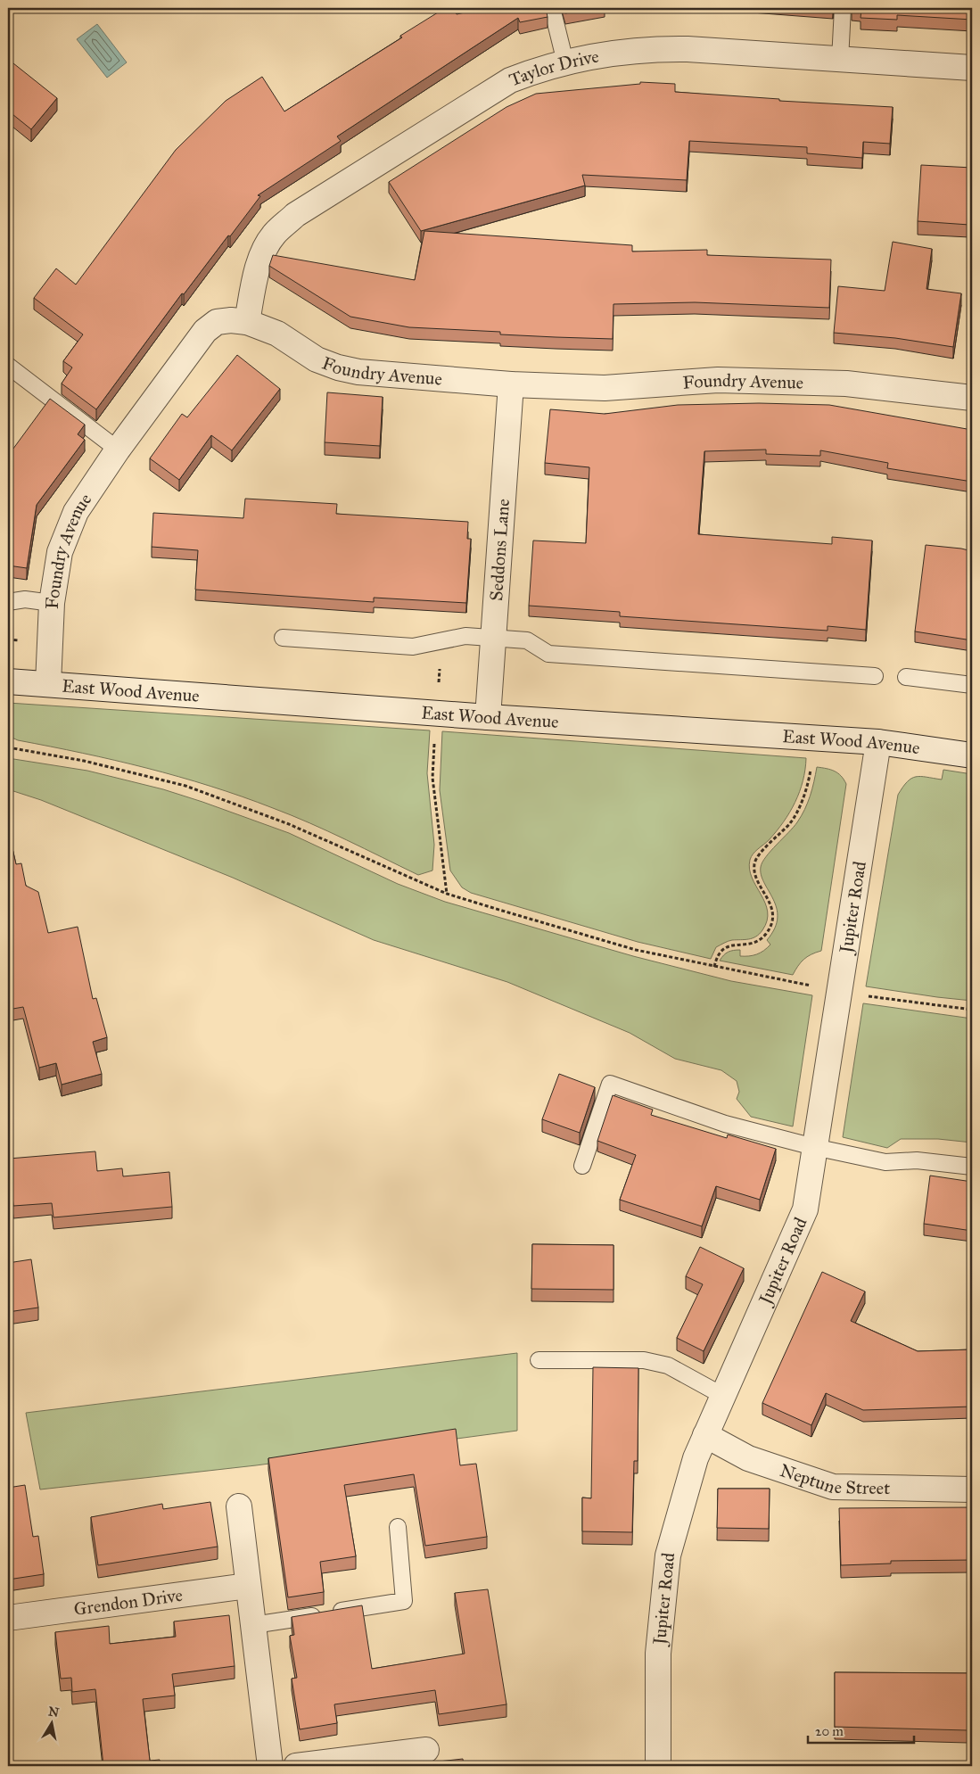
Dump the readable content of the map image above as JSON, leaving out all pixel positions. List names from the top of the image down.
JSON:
{
  "streets": {
    "street": [
      "Taylor Drive",
      "Foundry Avenue",
      "Seddons Lane",
      "East Wood Avenue",
      "Jupiter Road",
      "Neptune Street",
      "Grendon Drive"
    ]
  },
  "crossings": [
    ["Taylor Drive", "Foundry Avenue"],
    ["Foundry Avenue", "Seddons Lane"],
    ["Foundry Avenue", "East Wood Avenue"],
    ["Seddons Lane", "East Wood Avenue"],
    ["East Wood Avenue", "Jupiter Road"],
    ["Jupiter Road", "Neptune Street"]
  ],
  "scale_bar": "20 m",
  "north": "top"
}
